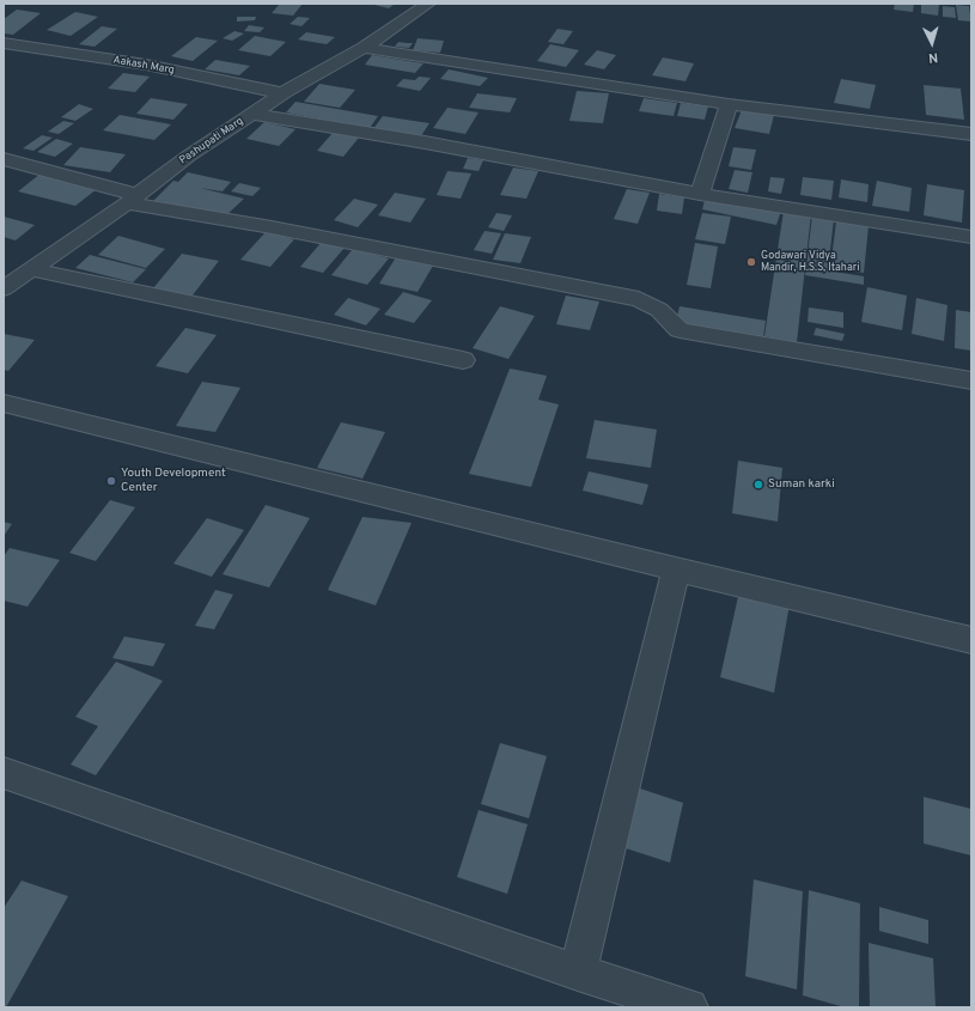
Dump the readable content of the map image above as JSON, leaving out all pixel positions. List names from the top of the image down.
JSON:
{
  "streets": {
    "street": ["Aakash Marg", "Pashupati Marg"]
  },
  "crossings": [
    ["Aakash Marg", "Pashupati Marg"]
  ],
  "places": ["Godawari Vidya Mandir, H.S.S, Itahari", "Youth Development Center", "Suman karki"],
  "north": "bottom"
}
